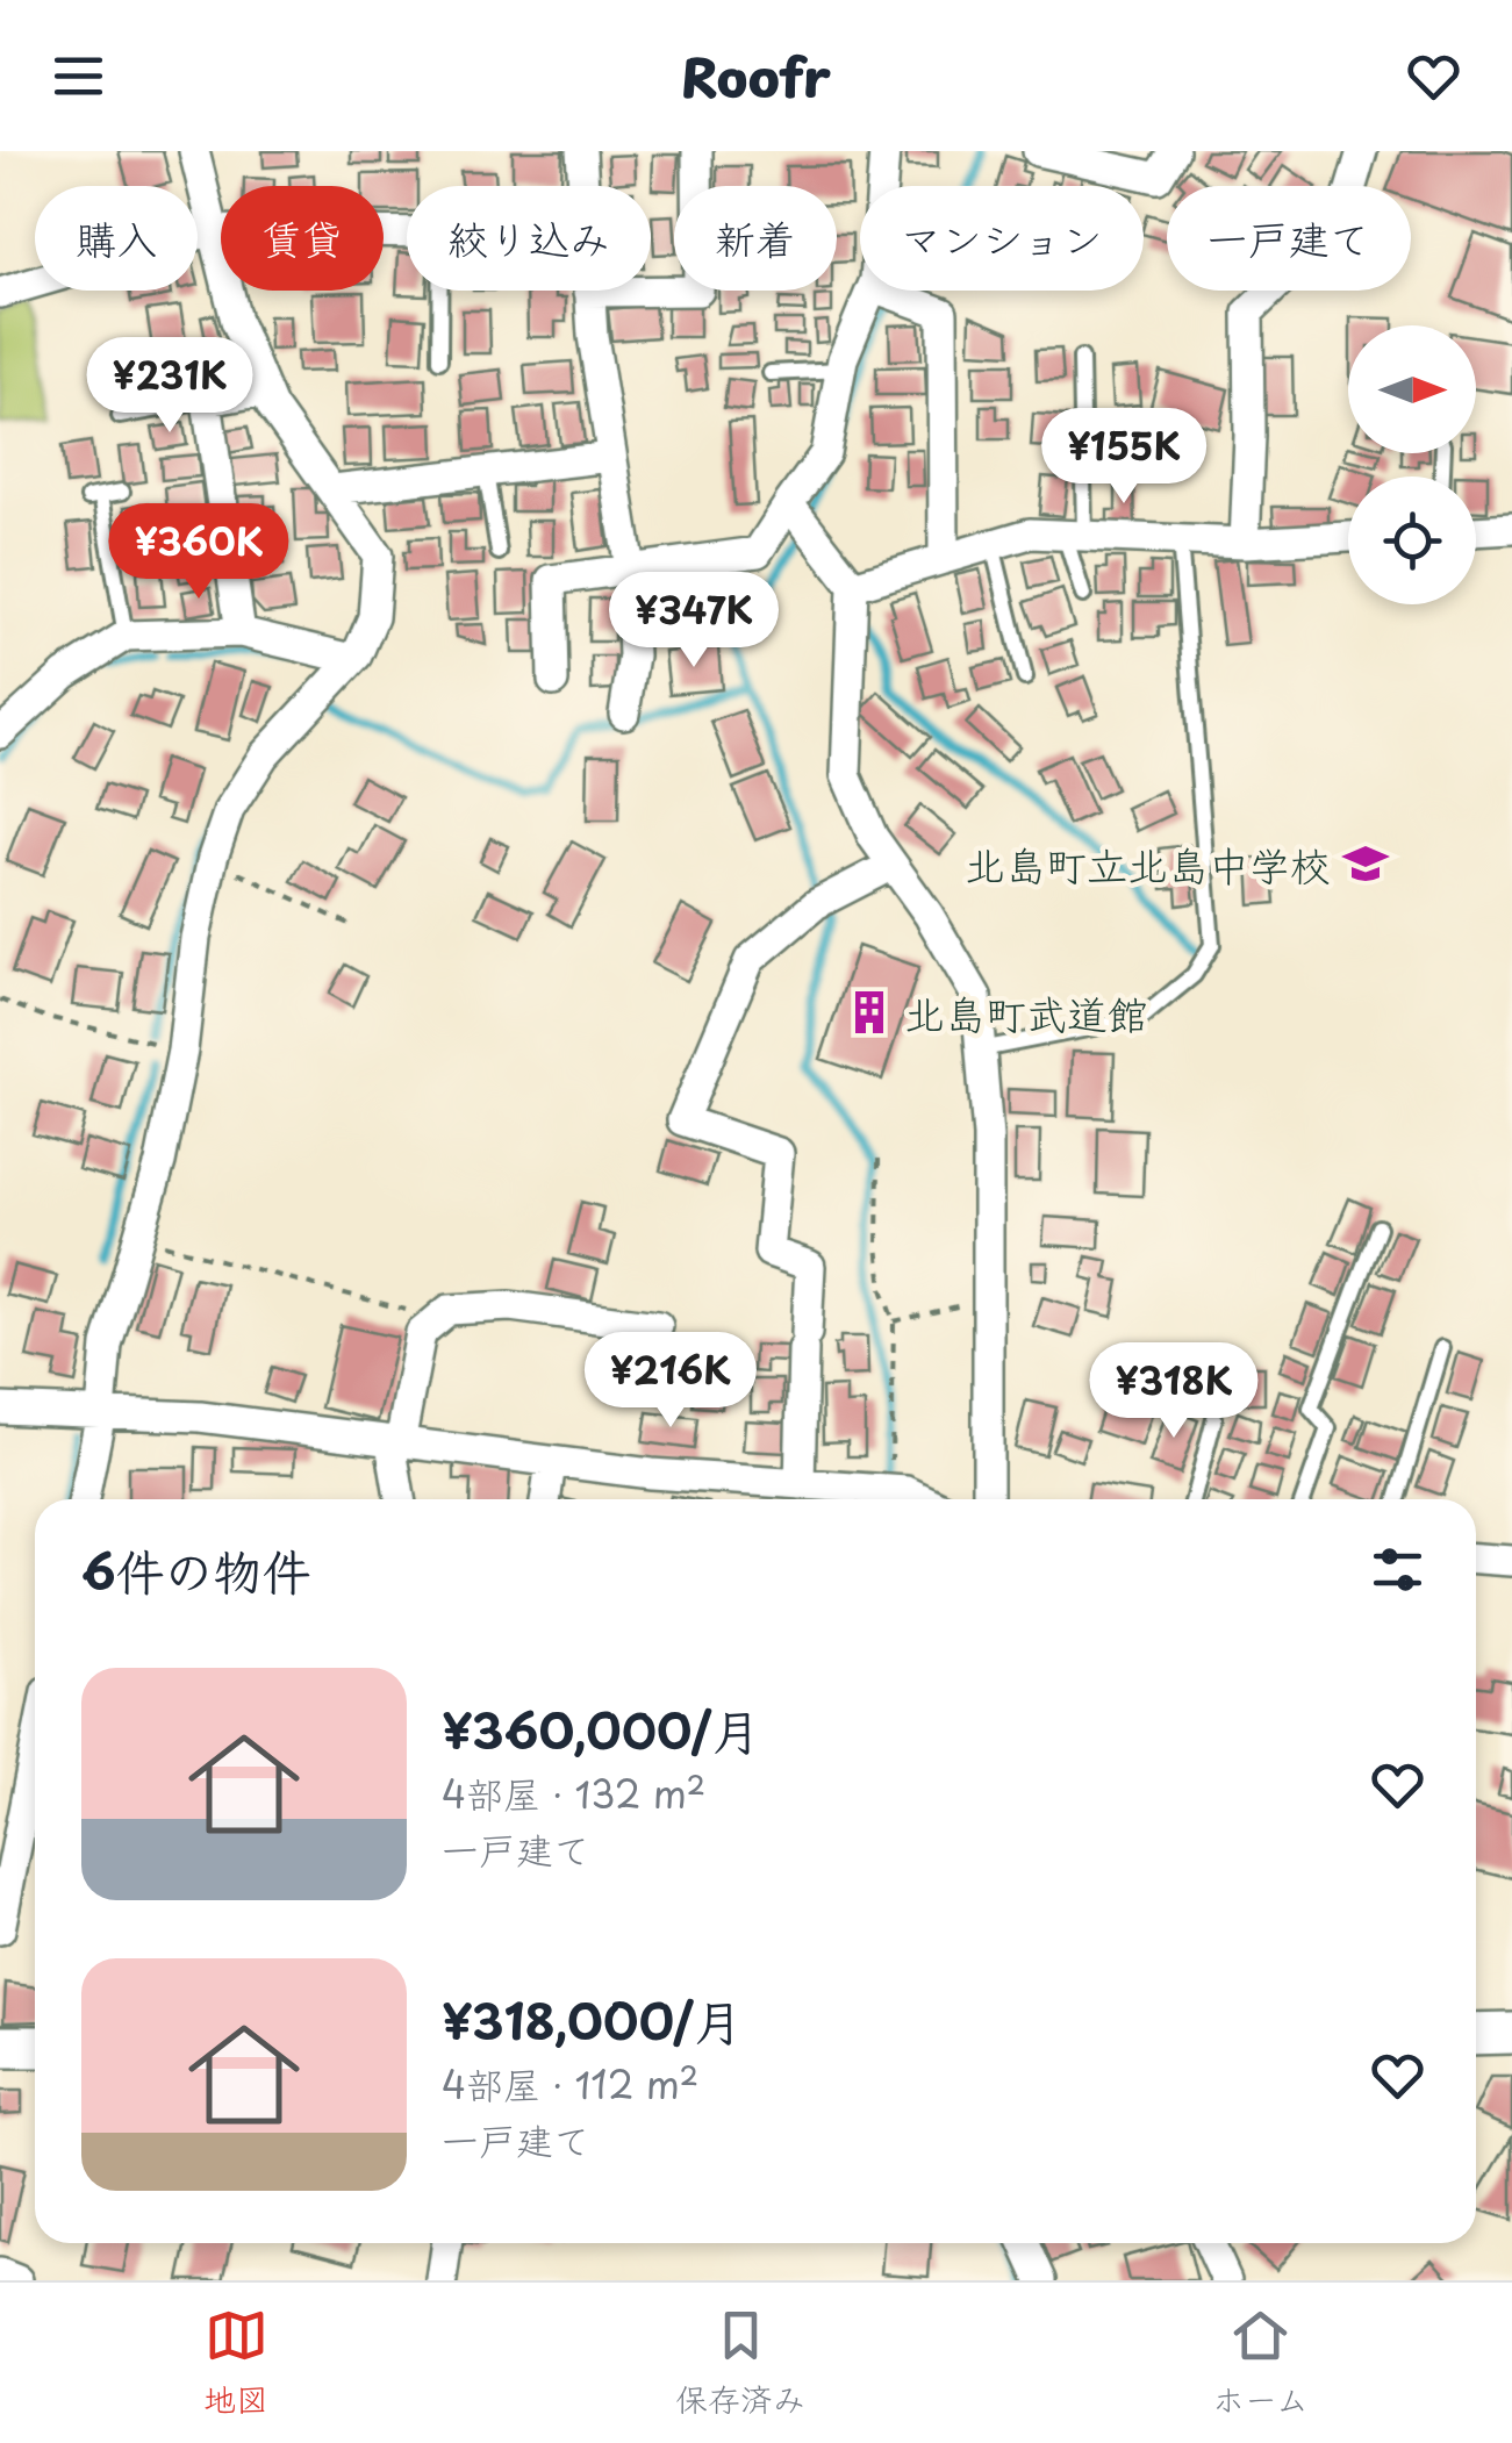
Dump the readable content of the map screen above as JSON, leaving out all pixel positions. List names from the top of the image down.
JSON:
{
  "places": {
    "school or university": ["北島町立北島中学校"],
    "building": ["北島町武道館"]
  },
  "north": "right",
  "page": {
    "header": "Roofr",
    "chip": [
      "購入",
      "賃貸",
      "絞り込み",
      "新着",
      "マンション",
      "一戸建て"
    ],
    "price": [
      "¥231K",
      "¥155K",
      "¥360K",
      "¥347K",
      "¥216K",
      "¥318K"
    ],
    "heading": "6件の物件",
    "list": [
      {
        "name": "¥360,000/月",
        "note": "4部屋 · 132 m² · 一戸建て"
      },
      {
        "name": "¥318,000/月",
        "note": "4部屋 · 112 m² · 一戸建て"
      }
    ],
    "tabs": ["地図", "保存済み", "ホーム"]
  }
}
